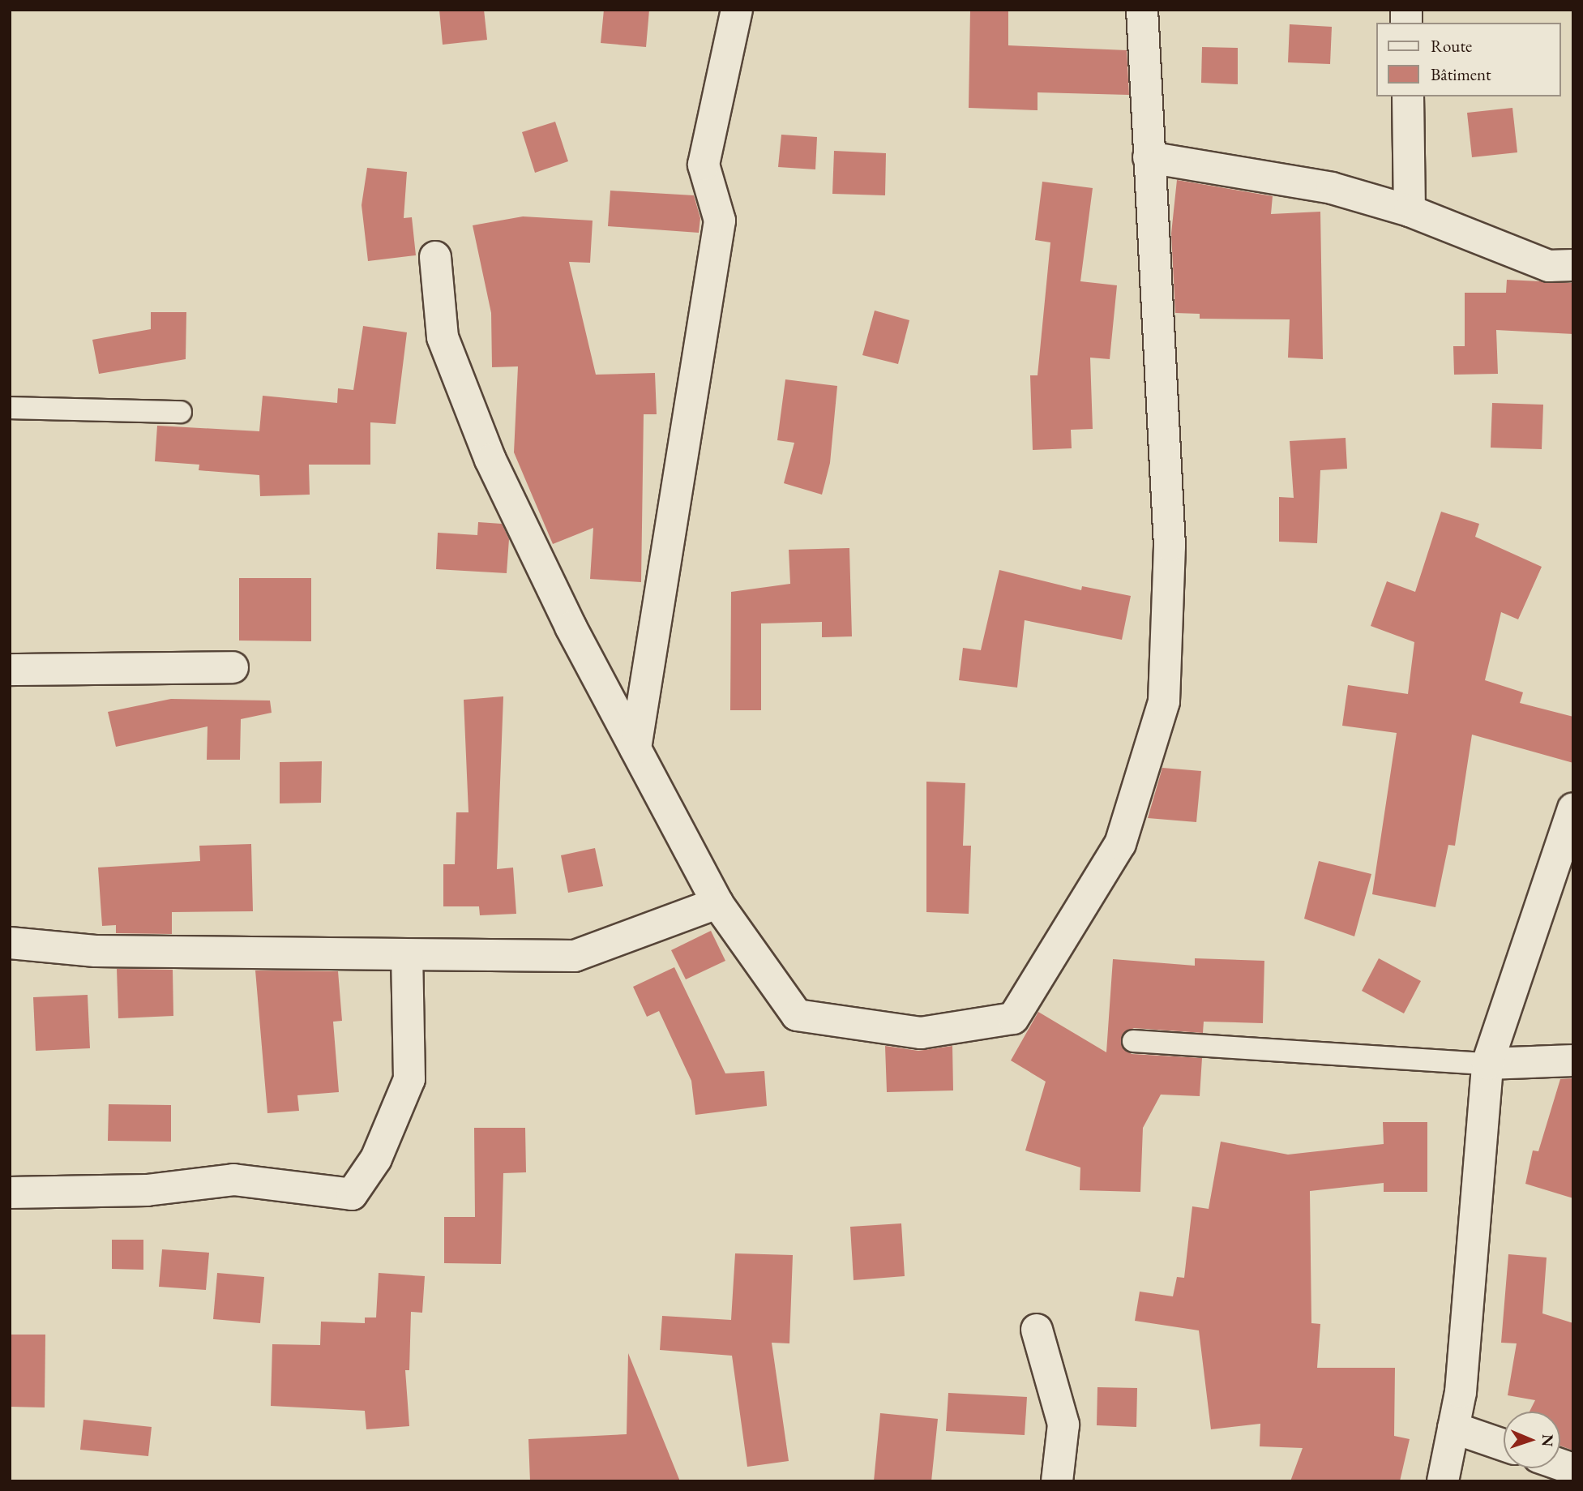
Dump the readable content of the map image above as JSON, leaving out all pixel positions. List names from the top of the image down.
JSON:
{
  "legend": ["Route", "Bâtiment"],
  "north": "right"
}
